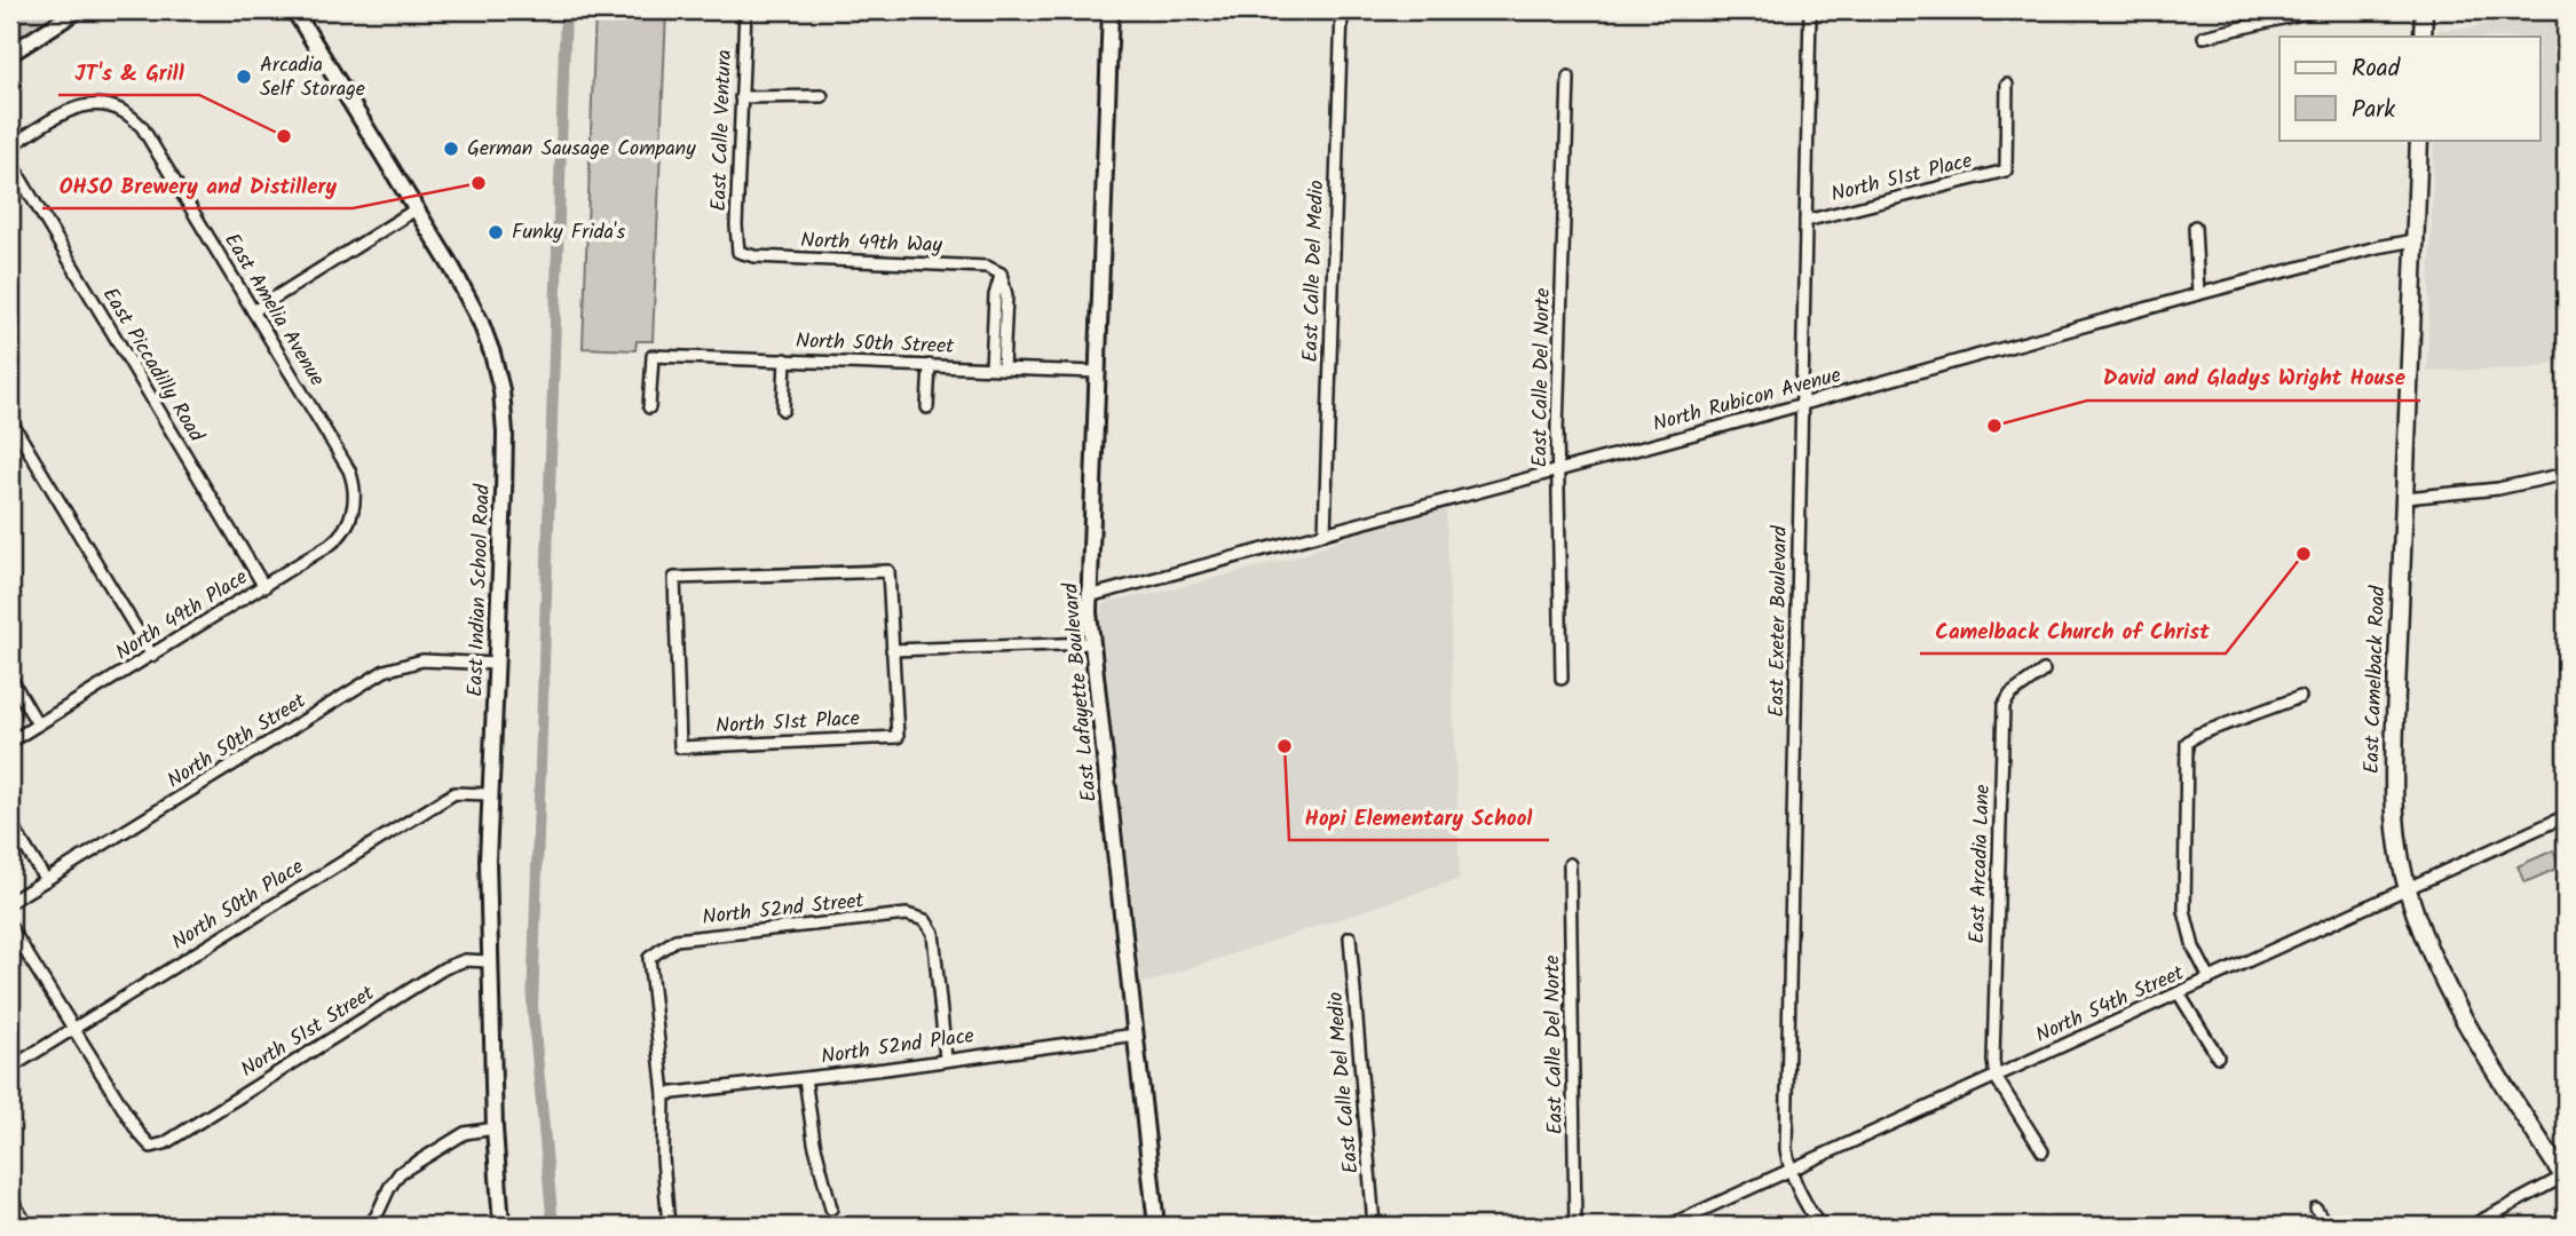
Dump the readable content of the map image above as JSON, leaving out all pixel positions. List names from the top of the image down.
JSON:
{
  "streets": {
    "main road": ["East Camelback Road"],
    "street": [
      "East Calle Ventura",
      "North 51st Place",
      "North 49th Way",
      "East Calle Del Medio",
      "East Amelia Avenue",
      "North 50th Street",
      "East Piccadilly Road",
      "East Calle Del Norte",
      "North Rubicon Avenue",
      "East Indian School Road",
      "North 49th Place",
      "East Exeter Boulevard",
      "East Lafayette Boulevard",
      "East Arcadia Lane",
      "North 50th Place",
      "North 52nd Street",
      "North 54th Street",
      "North 51st Street",
      "North 52nd Place"
    ]
  },
  "crossings": [
    ["East Calle Ventura", "North 49th Way"],
    ["North 51st Place", "East Exeter Boulevard"],
    ["East Calle Del Medio", "North Rubicon Avenue"],
    ["East Amelia Avenue", "North 49th Place"],
    ["North 50th Street", "East Indian School Road"],
    ["North 50th Street", "East Lafayette Boulevard"],
    ["East Piccadilly Road", "North 49th Place"],
    ["East Calle Del Norte", "North Rubicon Avenue"],
    ["North Rubicon Avenue", "East Exeter Boulevard"],
    ["North Rubicon Avenue", "East Camelback Road"],
    ["North Rubicon Avenue", "East Lafayette Boulevard"],
    ["East Indian School Road", "North 50th Place"],
    ["East Indian School Road", "North 51st Street"],
    ["East Exeter Boulevard", "North 54th Street"],
    ["East Camelback Road", "North 54th Street"],
    ["East Lafayette Boulevard", "North 52nd Place"],
    ["East Arcadia Lane", "North 54th Street"],
    ["North 50th Place", "North 51st Street"],
    ["North 52nd Street", "North 52nd Place"]
  ],
  "places": [
    "Arcadia Self Storage",
    "JT's & Grill",
    "German Sausage Company",
    "OHSO Brewery and Distillery",
    "Funky Frida's",
    "David and Gladys Wright House",
    "Camelback Church of Christ",
    "Hopi Elementary School"
  ],
  "legend": ["Road", "Park"]
}
